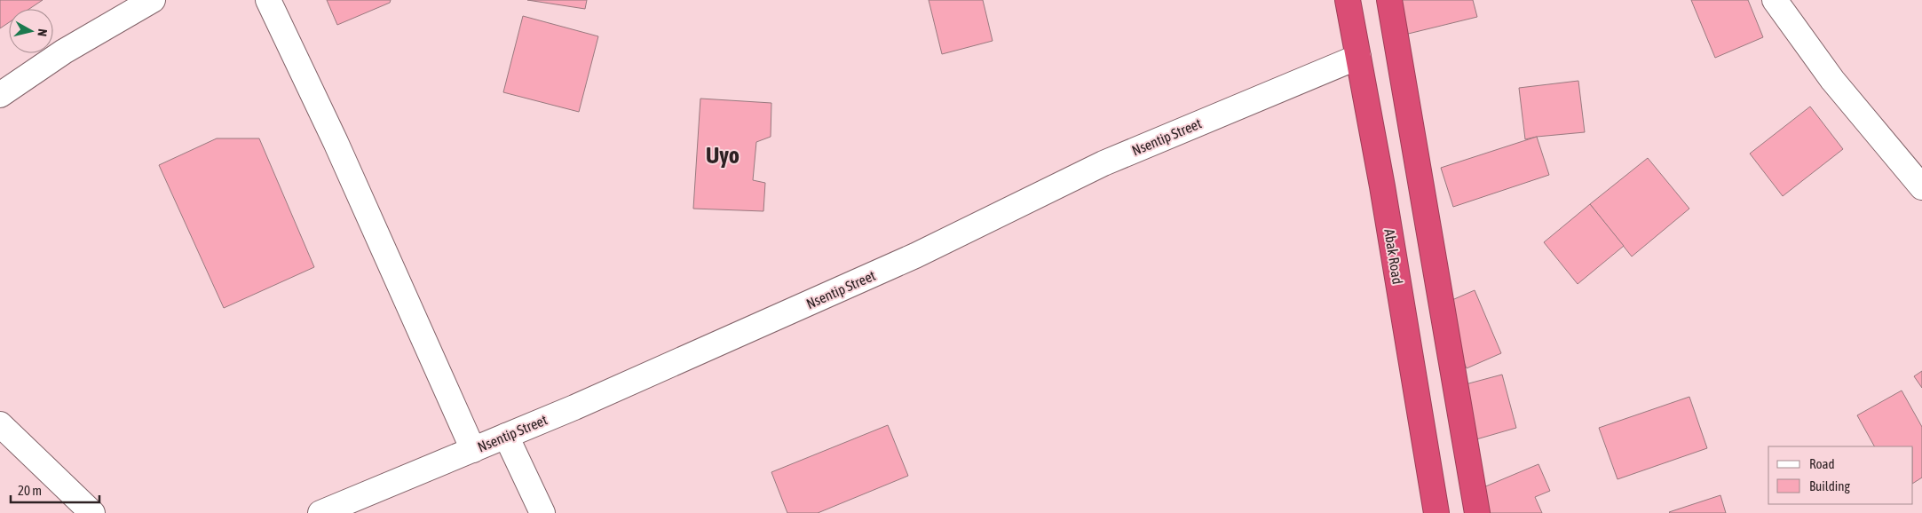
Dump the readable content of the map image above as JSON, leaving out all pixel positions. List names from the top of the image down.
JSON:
{
  "streets": {
    "highway": ["Abak Road"],
    "street": ["Nsentip Street"]
  },
  "crossings": [
    ["Nsentip Street", "Abak Road"]
  ],
  "districts": ["Uyo"],
  "legend": ["Road", "Building"],
  "scale_bar": "20 m",
  "north": "right"
}
